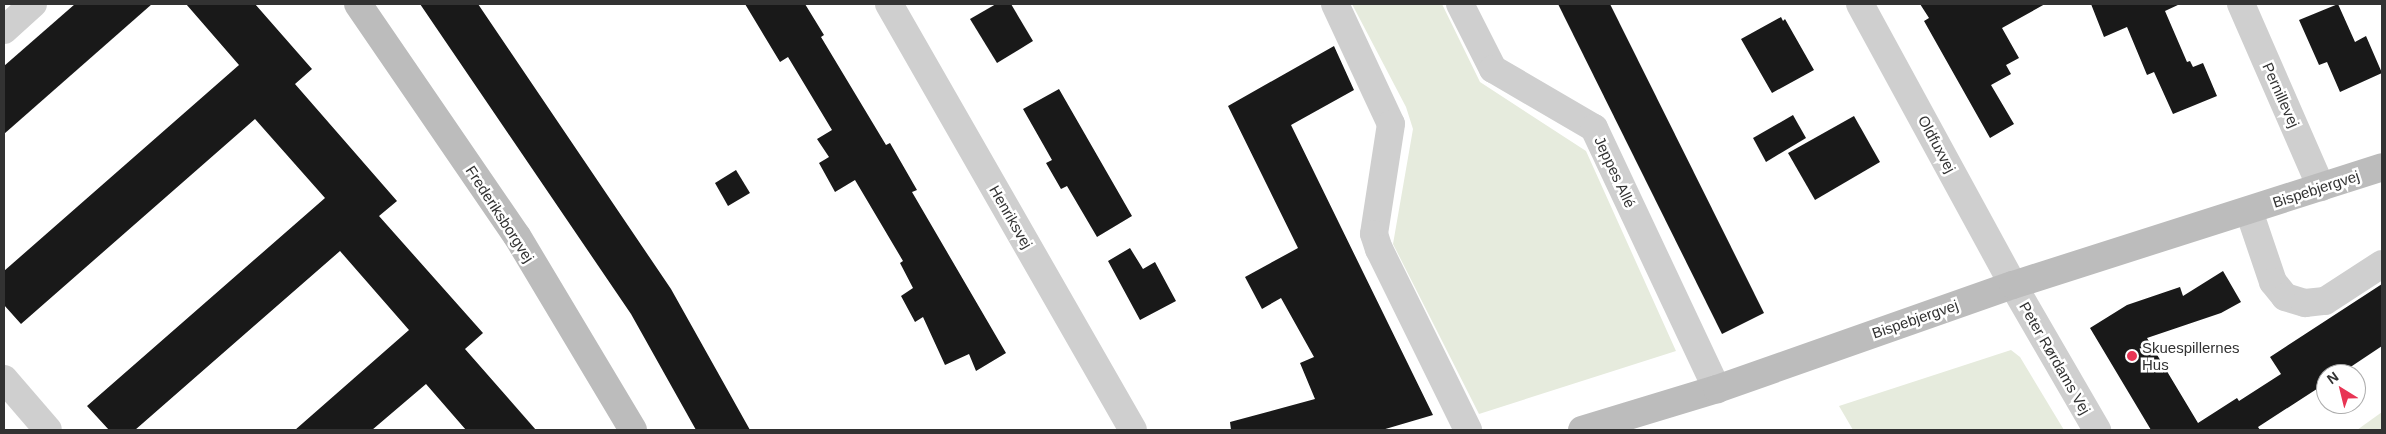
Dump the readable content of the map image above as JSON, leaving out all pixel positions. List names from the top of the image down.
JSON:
{
  "streets": {
    "street": [
      "Pernillevej",
      "Oldfuxvej",
      "Jeppes Allé",
      "Bispebjergvej",
      "Frederiksborgvej",
      "Henriksvej",
      "Peter Rørdams Vej"
    ]
  },
  "crossings": [
    ["Pernillevej", "Bispebjergvej"],
    ["Oldfuxvej", "Bispebjergvej"],
    ["Oldfuxvej", "Peter Rørdams Vej"],
    ["Jeppes Allé", "Bispebjergvej"],
    ["Bispebjergvej", "Peter Rørdams Vej"]
  ],
  "places": ["Skuespillernes Hus"],
  "north": "top left"
}
